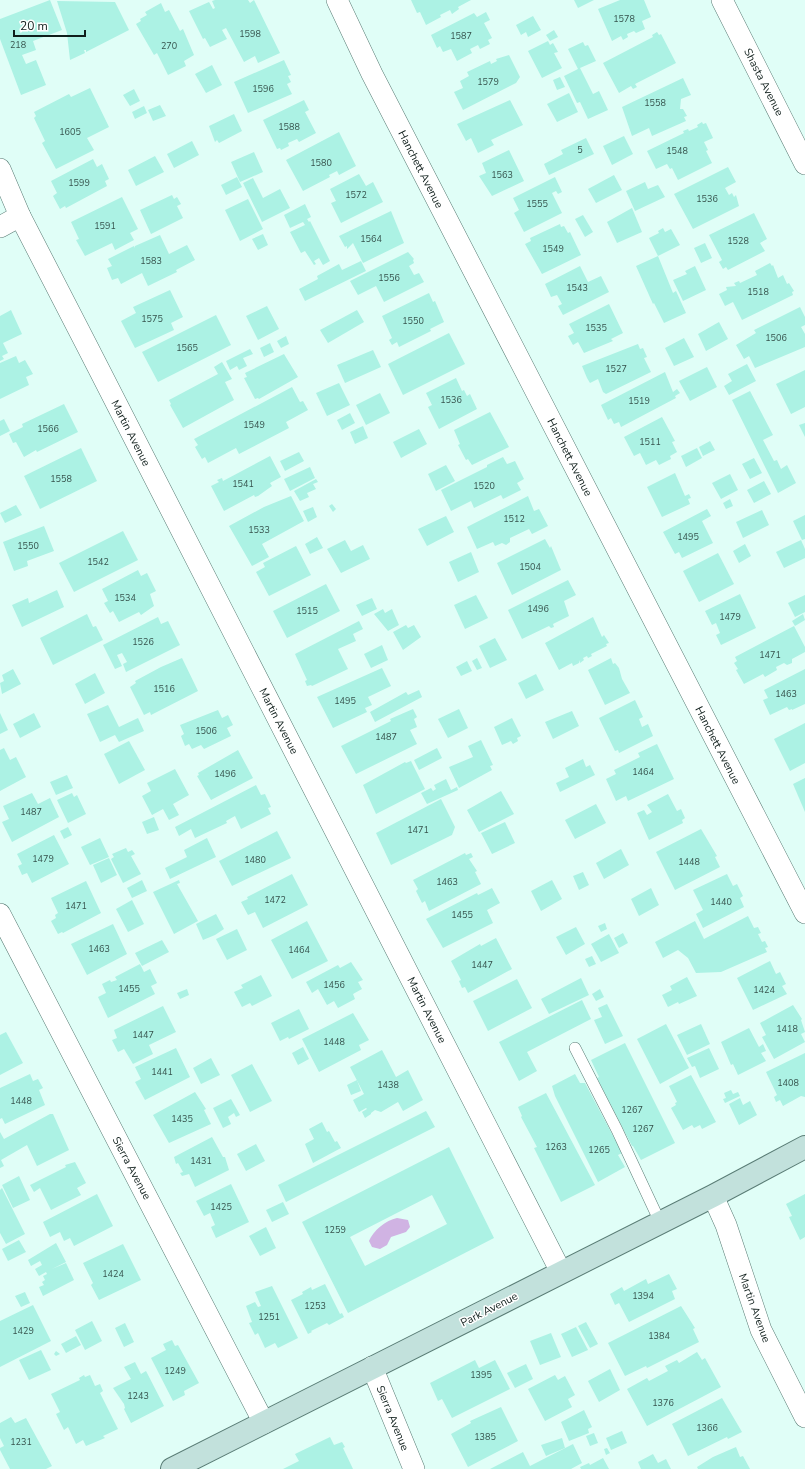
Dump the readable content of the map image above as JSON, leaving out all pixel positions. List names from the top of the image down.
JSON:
{
  "streets": {
    "street": [
      "Shasta Avenue",
      "Hanchett Avenue",
      "Martin Avenue",
      "Sierra Avenue",
      "Park Avenue"
    ]
  },
  "crossings": [
    ["Martin Avenue", "Park Avenue"],
    ["Sierra Avenue", "Park Avenue"]
  ],
  "house_numbers": [
    "1578",
    "1598",
    "1587",
    "218",
    "270",
    "1579",
    "1596",
    "1558",
    "1588",
    "1605",
    "5",
    "1548",
    "1580",
    "1563",
    "1599",
    "1572",
    "1536",
    "1555",
    "1591",
    "1564",
    "1528",
    "1549",
    "1583",
    "1556",
    "1543",
    "1518",
    "1575",
    "1550",
    "1535",
    "1506",
    "1565",
    "1527",
    "1536",
    "1519",
    "1549",
    "1566",
    "1511",
    "1558",
    "1541",
    "1520",
    "1512",
    "1533",
    "1495",
    "1550",
    "1542",
    "1504",
    "1534",
    "1496",
    "1515",
    "1479",
    "1526",
    "1471",
    "1516",
    "1463",
    "1495",
    "1506",
    "1487",
    "1464",
    "1496",
    "1487",
    "1471",
    "1479",
    "1480",
    "1448",
    "1463",
    "1472",
    "1440",
    "1471",
    "1455",
    "1463",
    "1464",
    "1447",
    "1456",
    "1455",
    "1424",
    "1418",
    "1447",
    "1448",
    "1441",
    "1408",
    "1438",
    "1448",
    "1267",
    "1435",
    "1267",
    "1263",
    "1265",
    "1431",
    "1425",
    "1259",
    "1424",
    "1394",
    "1253",
    "1251",
    "1429",
    "1384",
    "1249",
    "1395",
    "1243",
    "1376",
    "1366",
    "1385",
    "1231"
  ],
  "scale_bar": "20 m"
}
